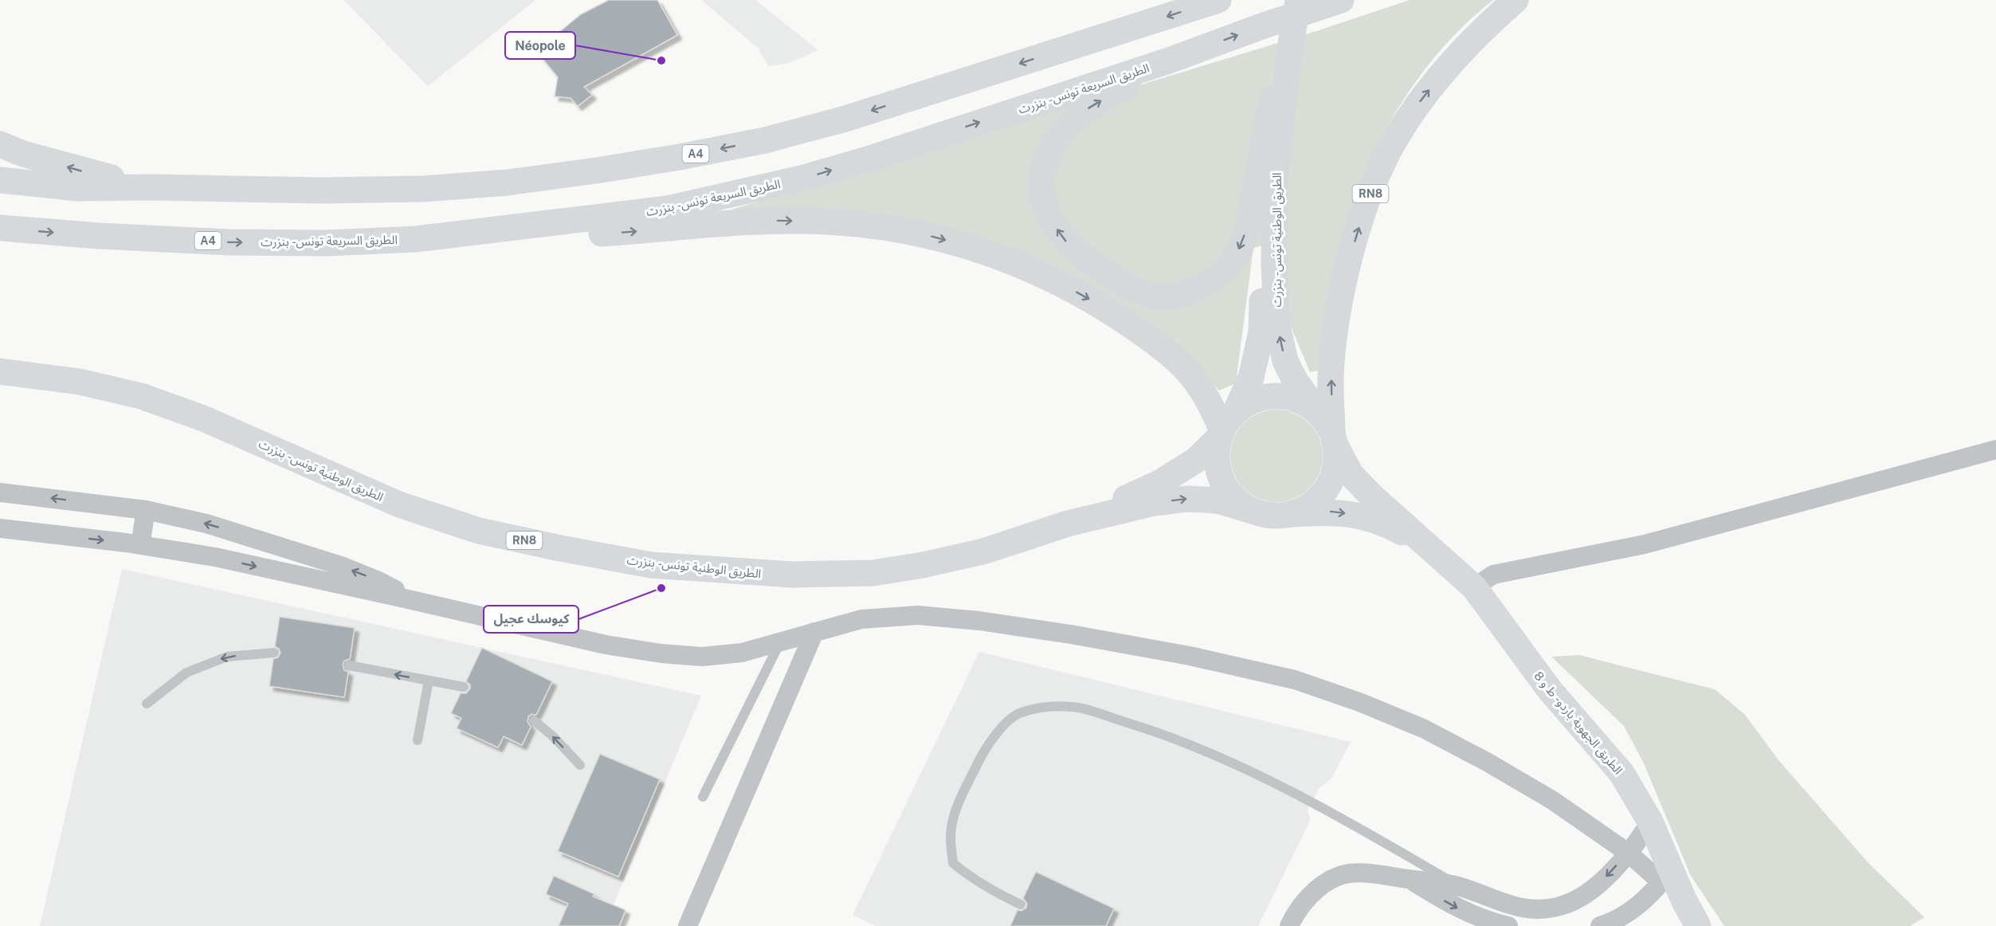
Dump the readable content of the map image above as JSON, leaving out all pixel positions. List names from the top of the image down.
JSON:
{
  "streets": {
    "main road": [
      "الطريق السريعة تونس - بنزرت",
      "A4",
      "RN8",
      "الطريق الوطنية تونس - بنزرت",
      "الطريق الجهوية باردو - ط و 8"
    ]
  },
  "crossings": [
    ["RN8", "الطريق الوطنية تونس - بنزرت"],
    ["RN8", "الطريق الجهوية باردو - ط و 8"],
    ["الطريق الوطنية تونس - بنزرت", "الطريق الجهوية باردو - ط و 8"]
  ],
  "places": ["Néopole", "كيوسك عجيل"]
}
